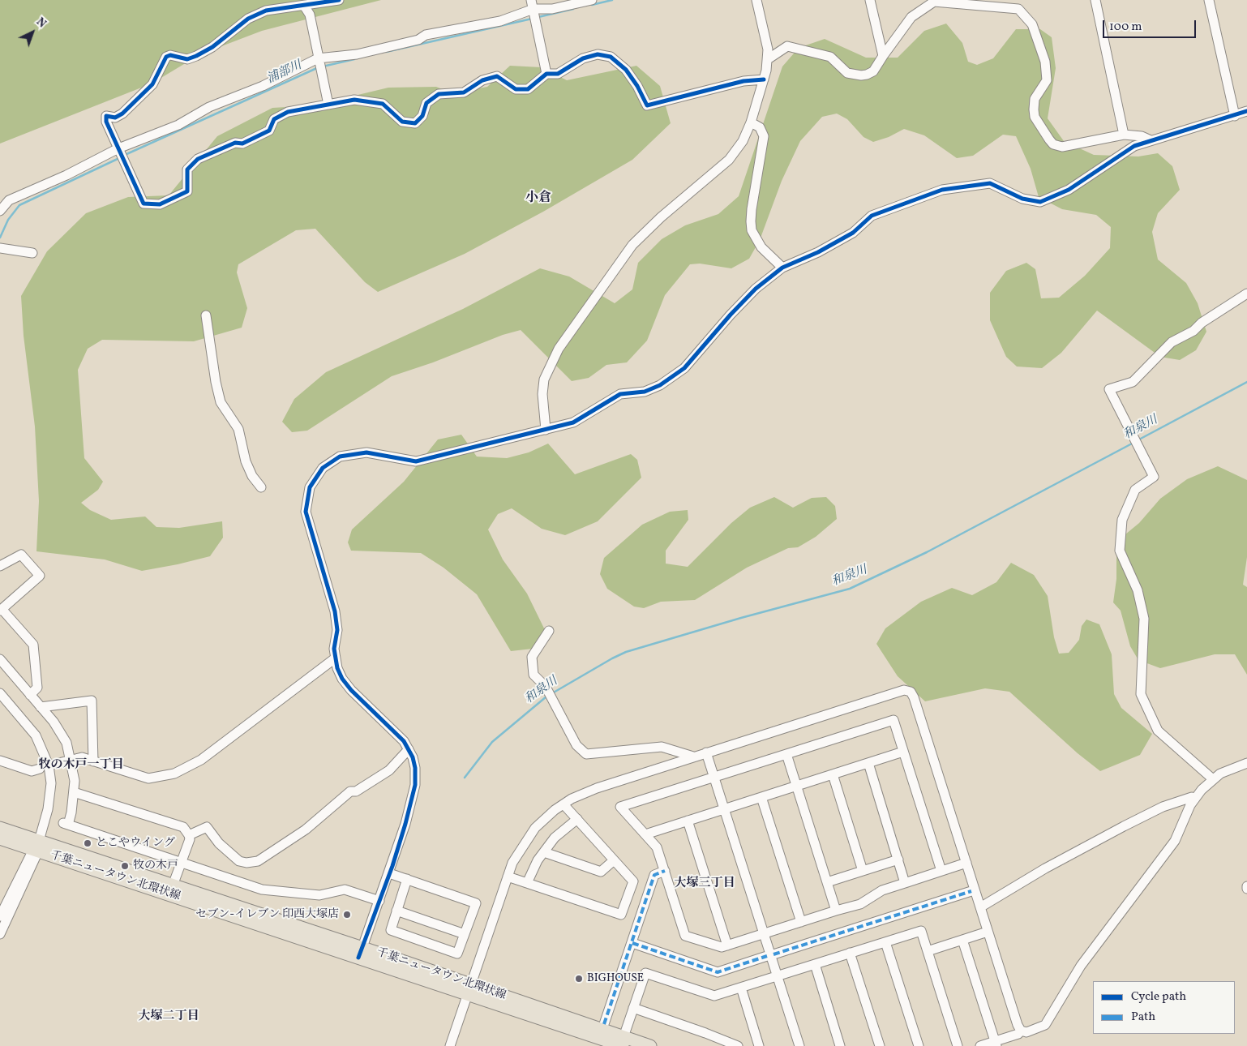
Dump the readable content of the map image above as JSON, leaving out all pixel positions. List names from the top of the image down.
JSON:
{
  "streets": {
    "main road": ["千葉ニュータウン北環状線"]
  },
  "districts": [
    "小倉",
    "牧の木戸一丁目",
    "大塚三丁目",
    "大塚二丁目"
  ],
  "water": ["浦部川", "和泉川"],
  "places": [
    "とこやウイング",
    "牧の木戸",
    "セブン-イレブン 印西大塚店",
    "BIGHOUSE"
  ],
  "legend": ["Cycle path", "Path"],
  "scale_bar": "100 m",
  "north": "top right"
}
